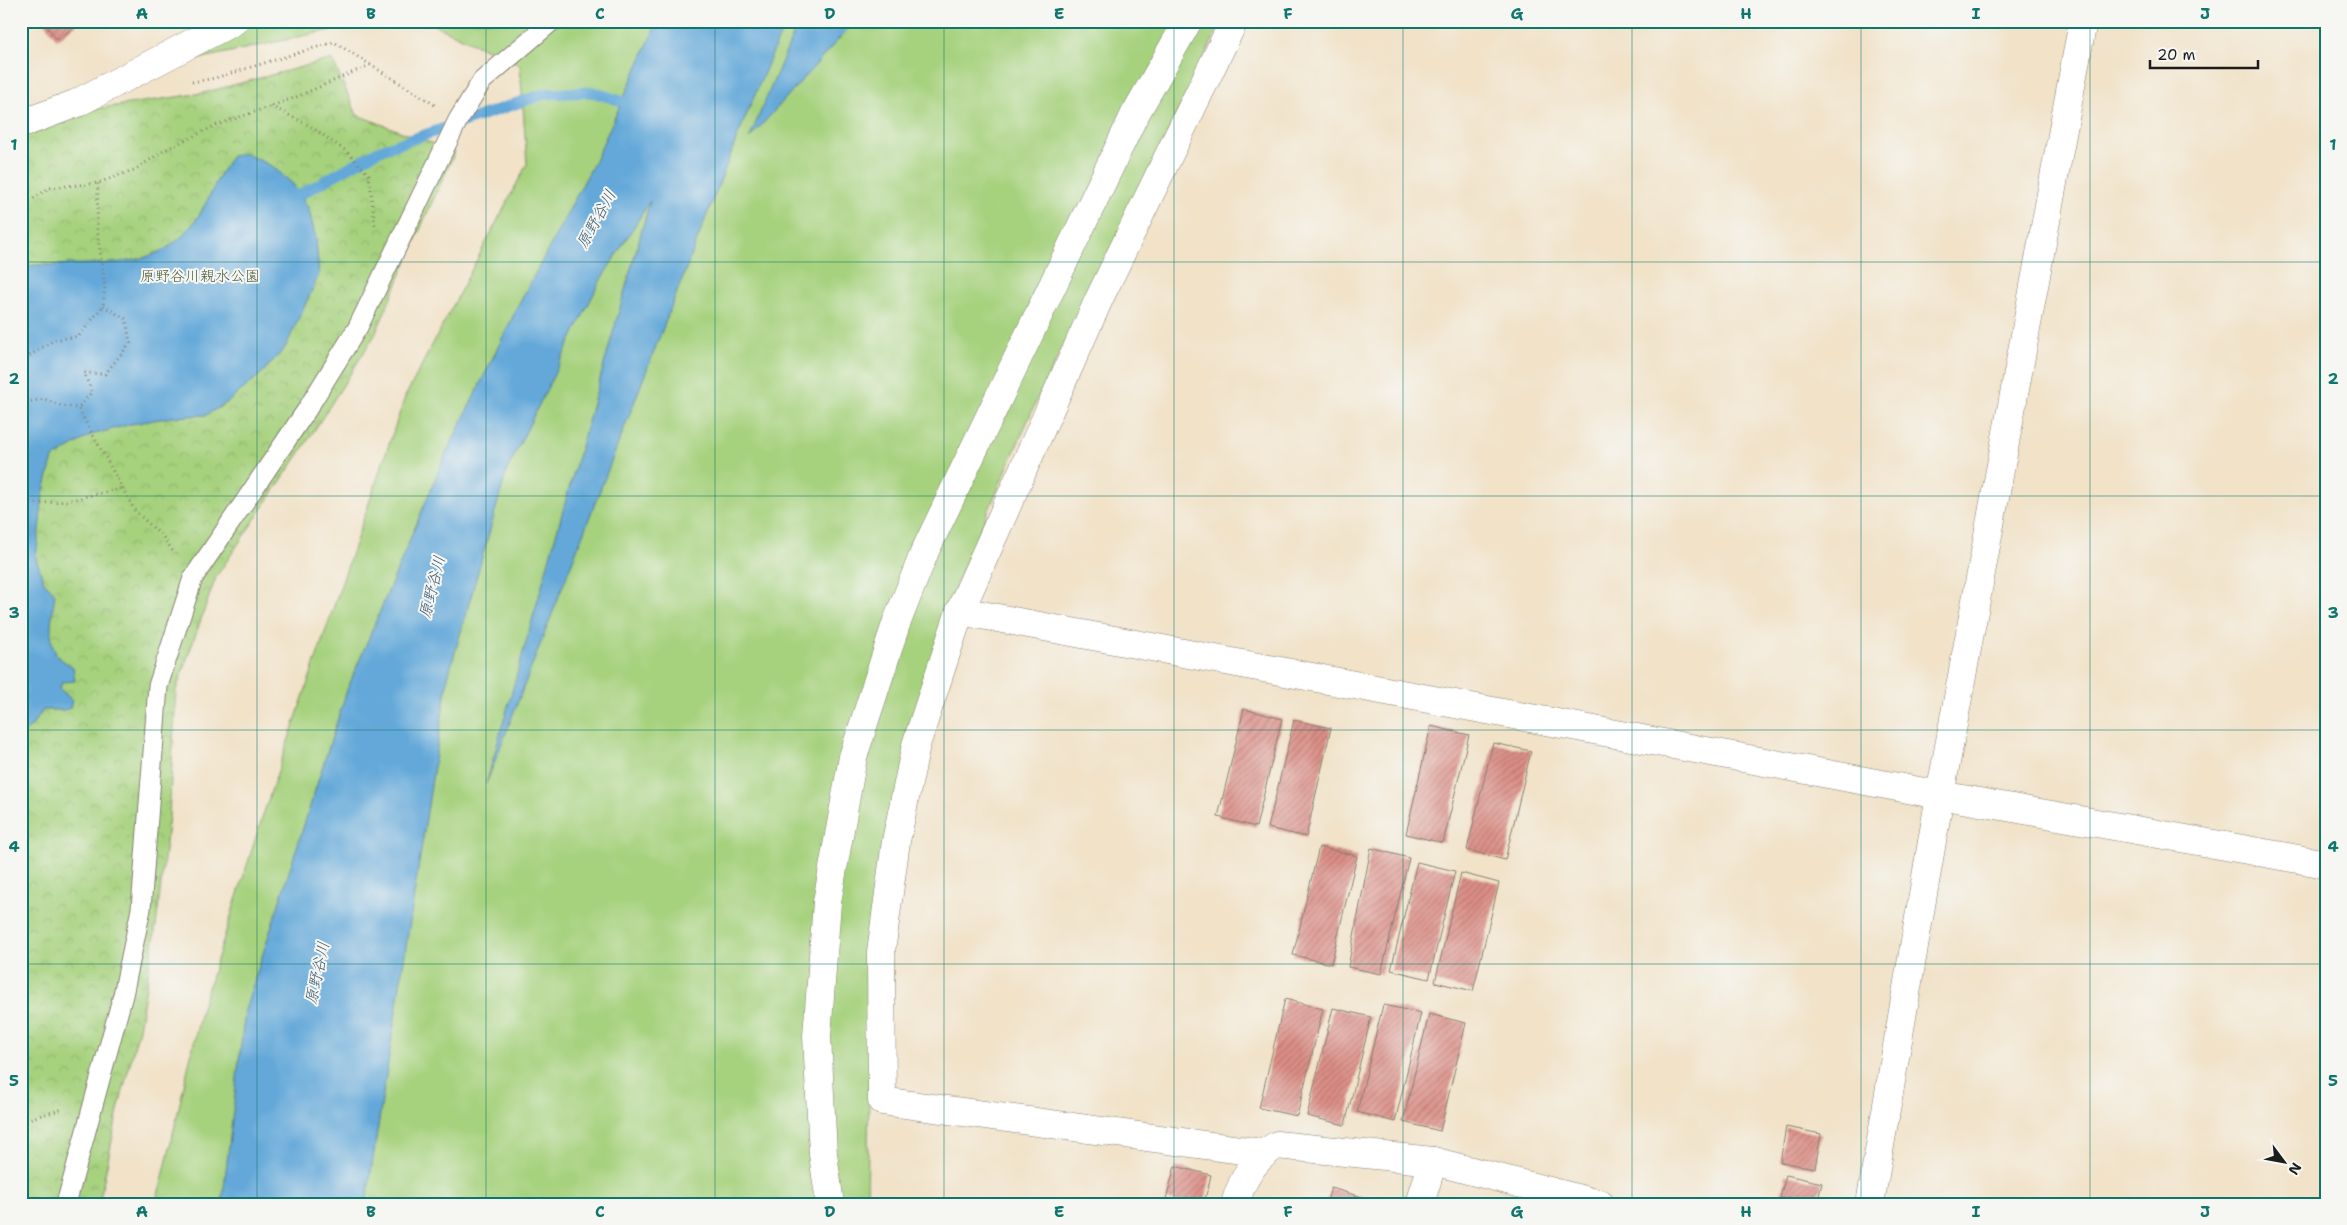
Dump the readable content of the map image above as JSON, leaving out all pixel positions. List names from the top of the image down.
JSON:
{
  "water": ["原野谷川"],
  "parks": ["原野谷川親水公園"],
  "scale_bar": "20 m",
  "north": "bottom right",
  "grid": {
    "columns": [
      "A",
      "B",
      "C",
      "D",
      "E",
      "F",
      "G",
      "H",
      "I",
      "J"
    ],
    "rows": [
      "1",
      "2",
      "3",
      "4",
      "5"
    ]
  }
}
